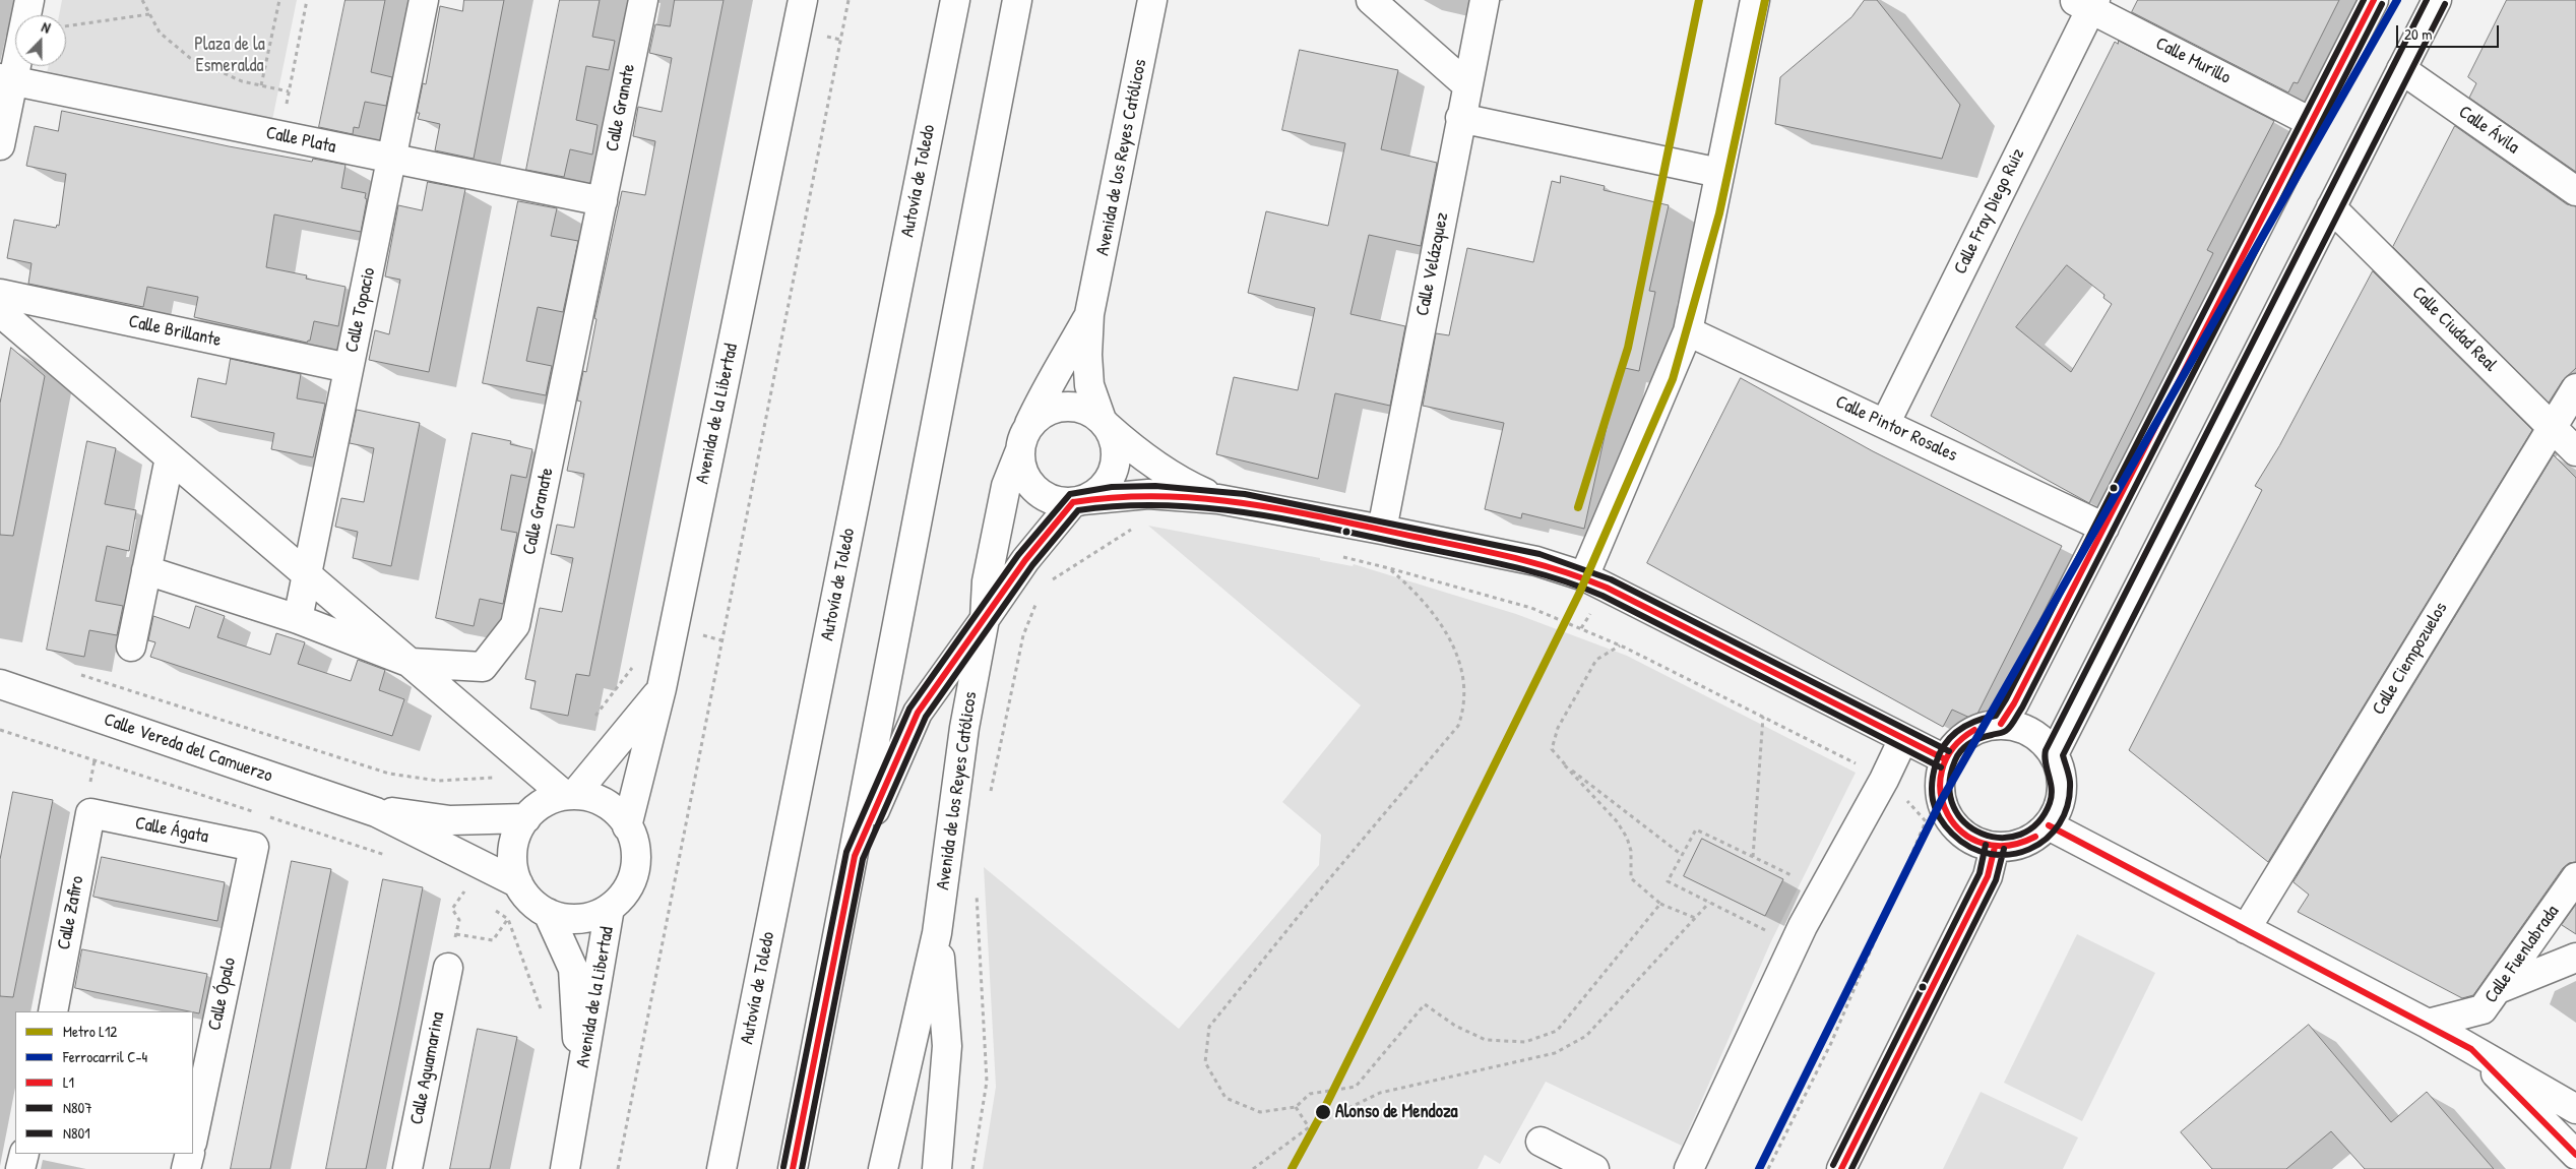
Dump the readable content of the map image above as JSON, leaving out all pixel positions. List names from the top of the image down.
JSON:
{
  "streets": {
    "main road": [
      "Calle Murillo",
      "Calle Granate",
      "Calle Ávila",
      "Calle Plata",
      "Avenida de los Reyes Católicos",
      "Autovía de Toledo",
      "Calle Fray Diego Ruiz",
      "Calle Velázquez",
      "Calle Topacio",
      "Calle Ciudad Real",
      "Calle Brillante",
      "Avenida de la Libertad",
      "Calle Pintor Rosales",
      "Calle Ciempozuelos",
      "Calle Vereda del Camuerzo",
      "Calle Ágata",
      "Calle Zafiro",
      "Calle Fuenlabrada",
      "Calle Ópalo",
      "Calle Aguamarina"
    ]
  },
  "crossings": [
    ["Calle Murillo", "Calle Fray Diego Ruiz"],
    ["Calle Granate", "Calle Plata"],
    ["Calle Granate", "Calle Topacio"],
    ["Calle Plata", "Calle Topacio"],
    ["Calle Fray Diego Ruiz", "Calle Pintor Rosales"],
    ["Calle Topacio", "Calle Brillante"],
    ["Calle Ciudad Real", "Calle Ciempozuelos"],
    ["Avenida de la Libertad", "Calle Vereda del Camuerzo"],
    ["Calle Ágata", "Calle Zafiro"],
    ["Calle Ágata", "Calle Ópalo"]
  ],
  "parks": ["Plaza de la Esmeralda"],
  "places": ["Alonso de Mendoza"],
  "lines": [
    "metro line L12",
    "rail line C-4",
    "transit line L1",
    "transit line N807",
    "transit line N801"
  ],
  "legend": [
    "Metro L12",
    "Ferrocarril C-4",
    "L1",
    "N807",
    "N801"
  ],
  "scale_bar": "20 m",
  "north": "top"
}
